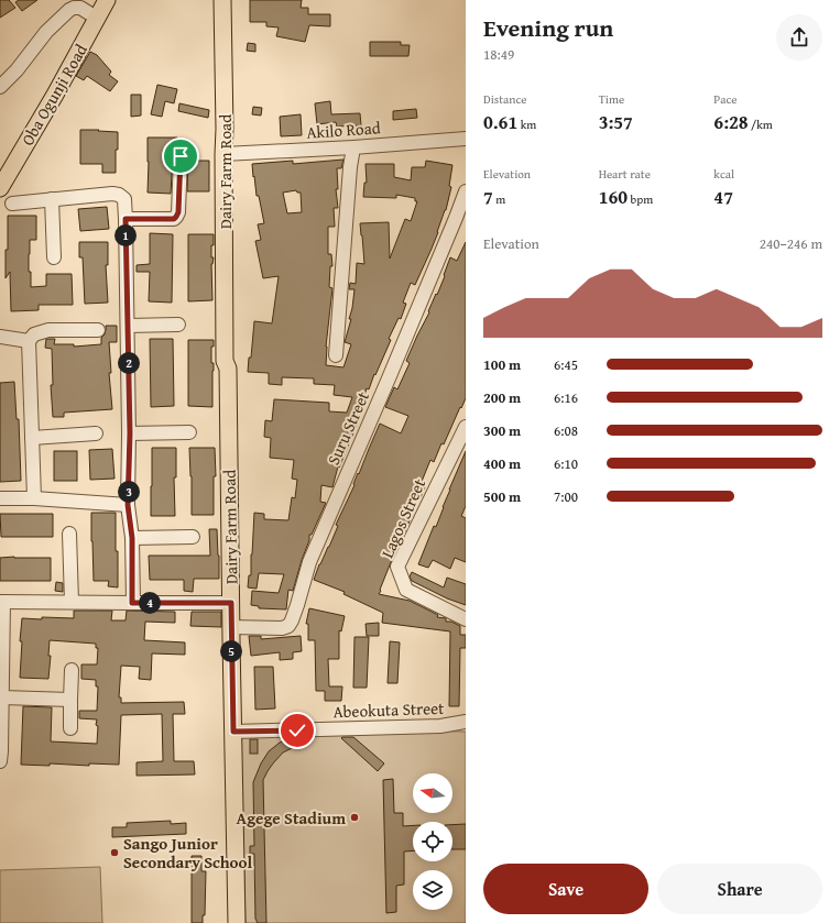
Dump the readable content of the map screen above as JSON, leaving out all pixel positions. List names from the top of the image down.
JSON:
{
  "streets": {
    "main road": ["Oba Ogunji Road", "Dairy Farm Road"],
    "street": [
      "Akilo Road",
      "Suru Street",
      "Lagos Street",
      "Abeokuta Street"
    ]
  },
  "crossings": [
    ["Akilo Road", "Dairy Farm Road"],
    ["Dairy Farm Road", "Suru Street"],
    ["Dairy Farm Road", "Abeokuta Street"]
  ],
  "places": ["Agege Stadium", "Sango Junior Secondary School"],
  "north": "left",
  "page": {
    "heading": ["Evening run", "18:49"],
    "stats": [
      ["Distance", "0.61 km"],
      ["Time", "3:57"],
      ["Pace", "6:28 /km"],
      ["Elevation", "7 m"],
      ["Heart rate", "160 bpm"],
      ["kcal", "47"]
    ],
    "pins": [
      "1",
      "2",
      "3",
      "4",
      "5"
    ],
    "chart": ["Elevation", "240–246 m"],
    "list": [
      {
        "name": "100 m",
        "note": "6:45"
      },
      {
        "name": "200 m",
        "note": "6:16"
      },
      {
        "name": "300 m",
        "note": "6:08"
      },
      {
        "name": "400 m",
        "note": "6:10"
      },
      {
        "name": "500 m",
        "note": "7:00"
      }
    ],
    "buttons": ["Save", "Share"]
  }
}
